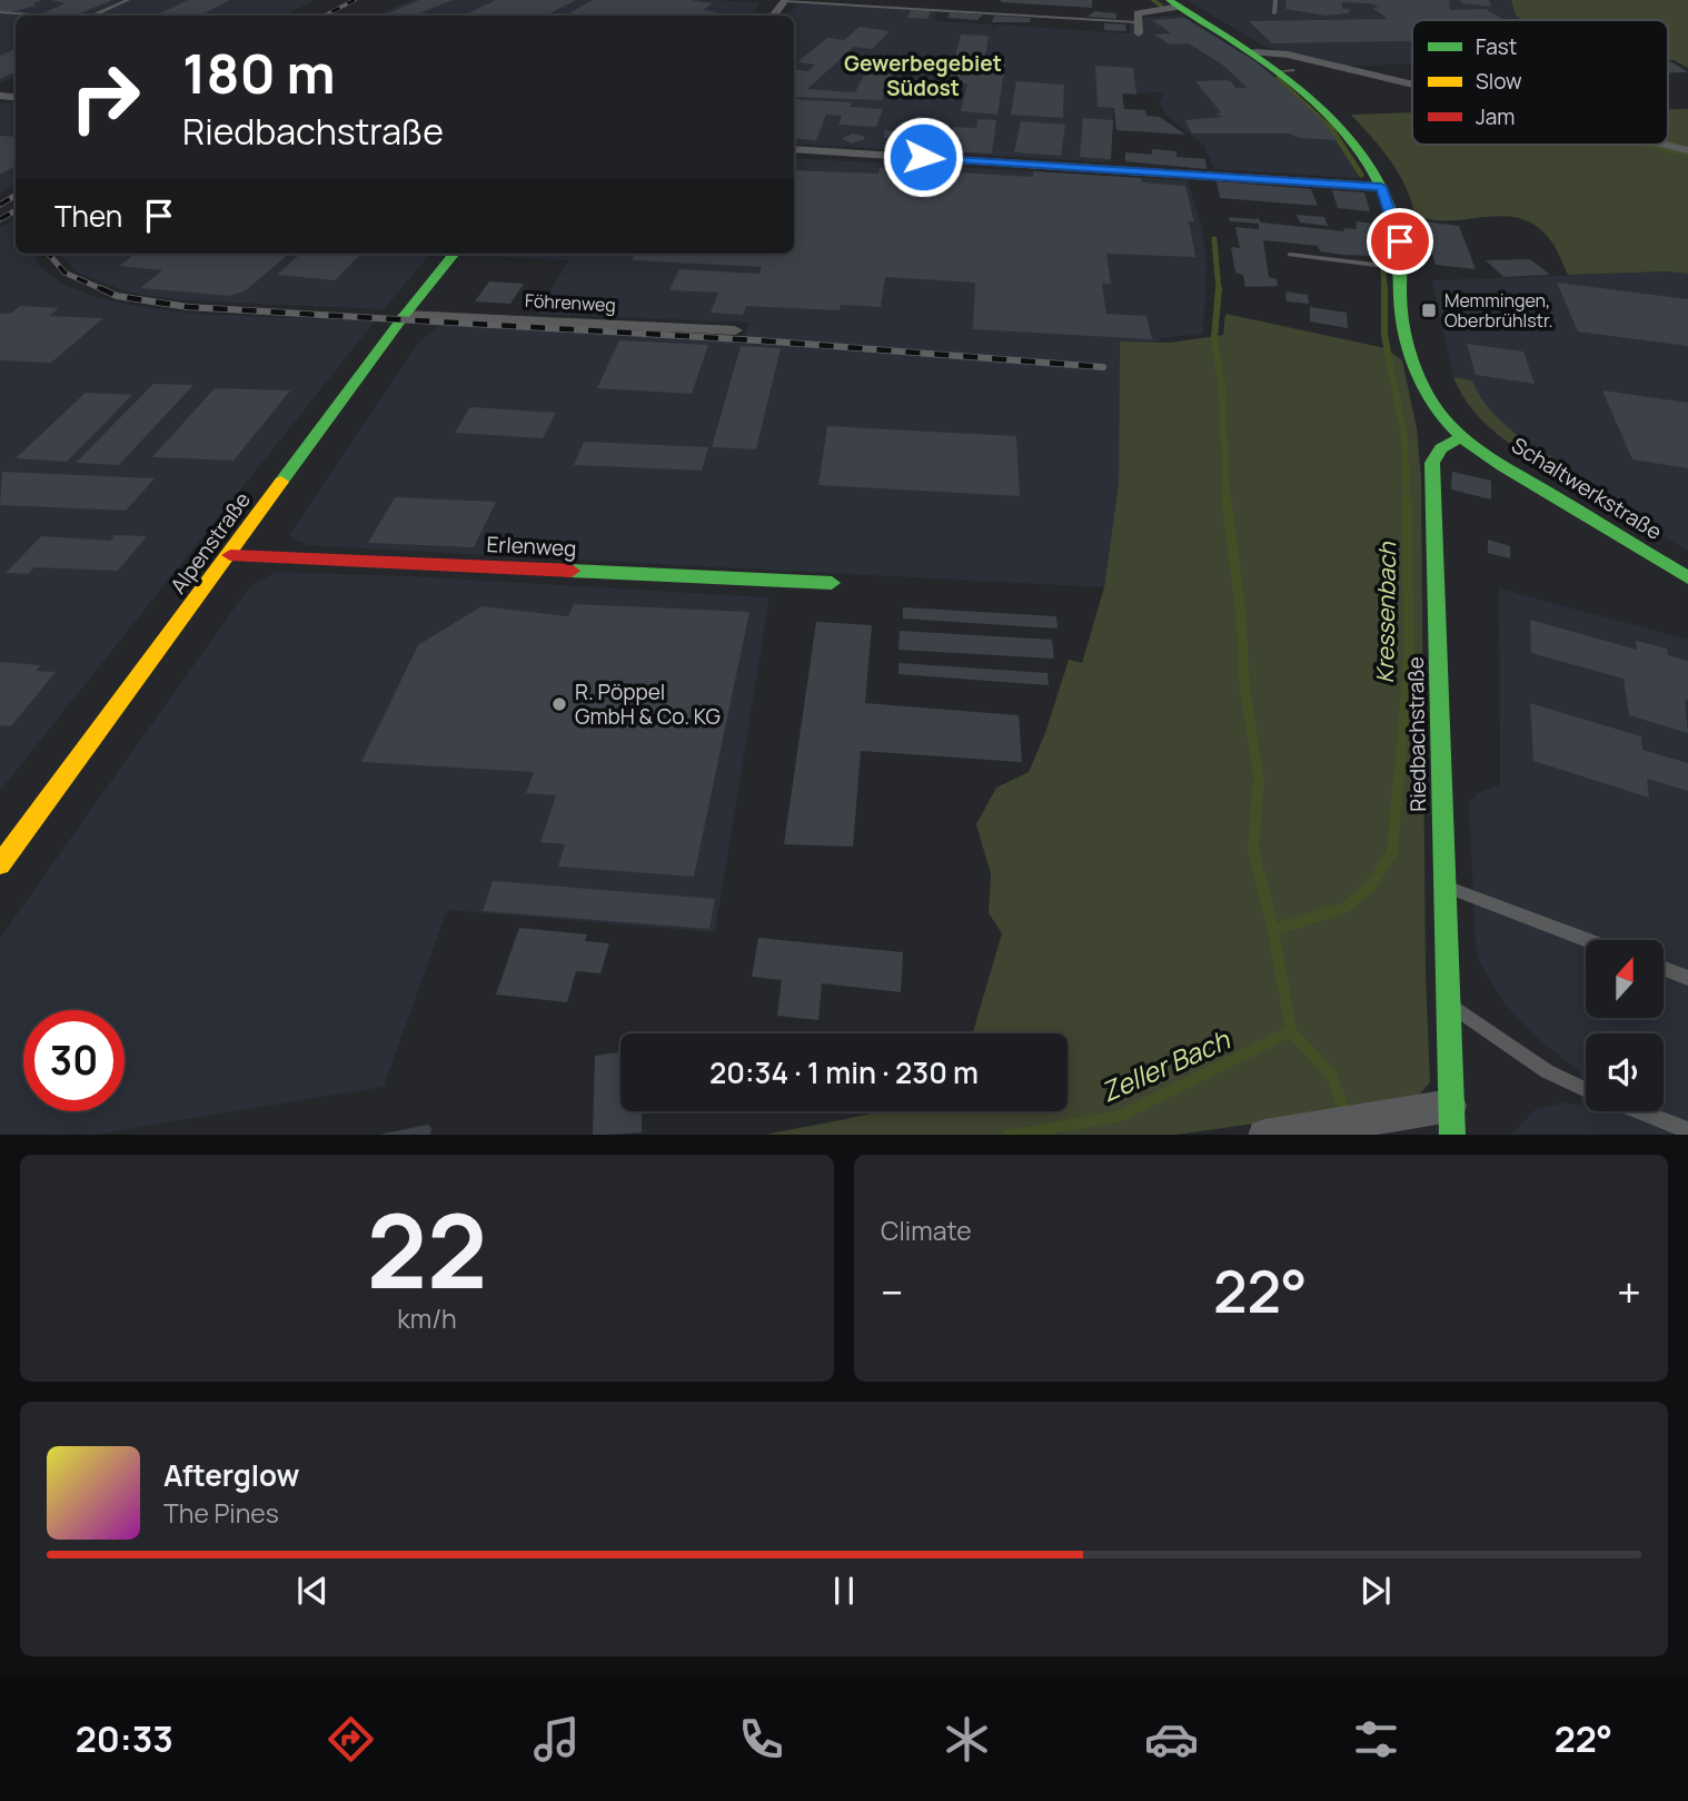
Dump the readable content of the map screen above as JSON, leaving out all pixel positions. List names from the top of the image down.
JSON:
{
  "streets": {
    "street": [
      "Föhrenweg",
      "Schaltwerkstraße",
      "Alpenstraße",
      "Erlenweg",
      "Riedbachstraße"
    ]
  },
  "crossings": [
    ["Föhrenweg", "Alpenstraße"],
    ["Schaltwerkstraße", "Riedbachstraße"],
    ["Alpenstraße", "Erlenweg"]
  ],
  "districts": ["Gewerbegebiet Südost"],
  "water": ["Kressenbach", "Zeller Bach"],
  "places": {
    "transit": ["Memmingen, Oberbrühlstr."],
    "other": ["R. Pöppel GmbH & Co. KG"]
  },
  "legend": ["Fast", "Slow", "Jam"],
  "north": "top",
  "page": {
    "turn": ["180 m", "Riedbachstraße"],
    "then": "Then",
    "limit": "30",
    "trip": "20:34 · 1 min · 230 m",
    "tile": [
      ["22", "km/h"],
      "Climate"
    ],
    "heat": ["−", "22°", "+"],
    "song": ["Afterglow", "The Pines"],
    "tabs": ["20:33", "22°"]
  }
}
